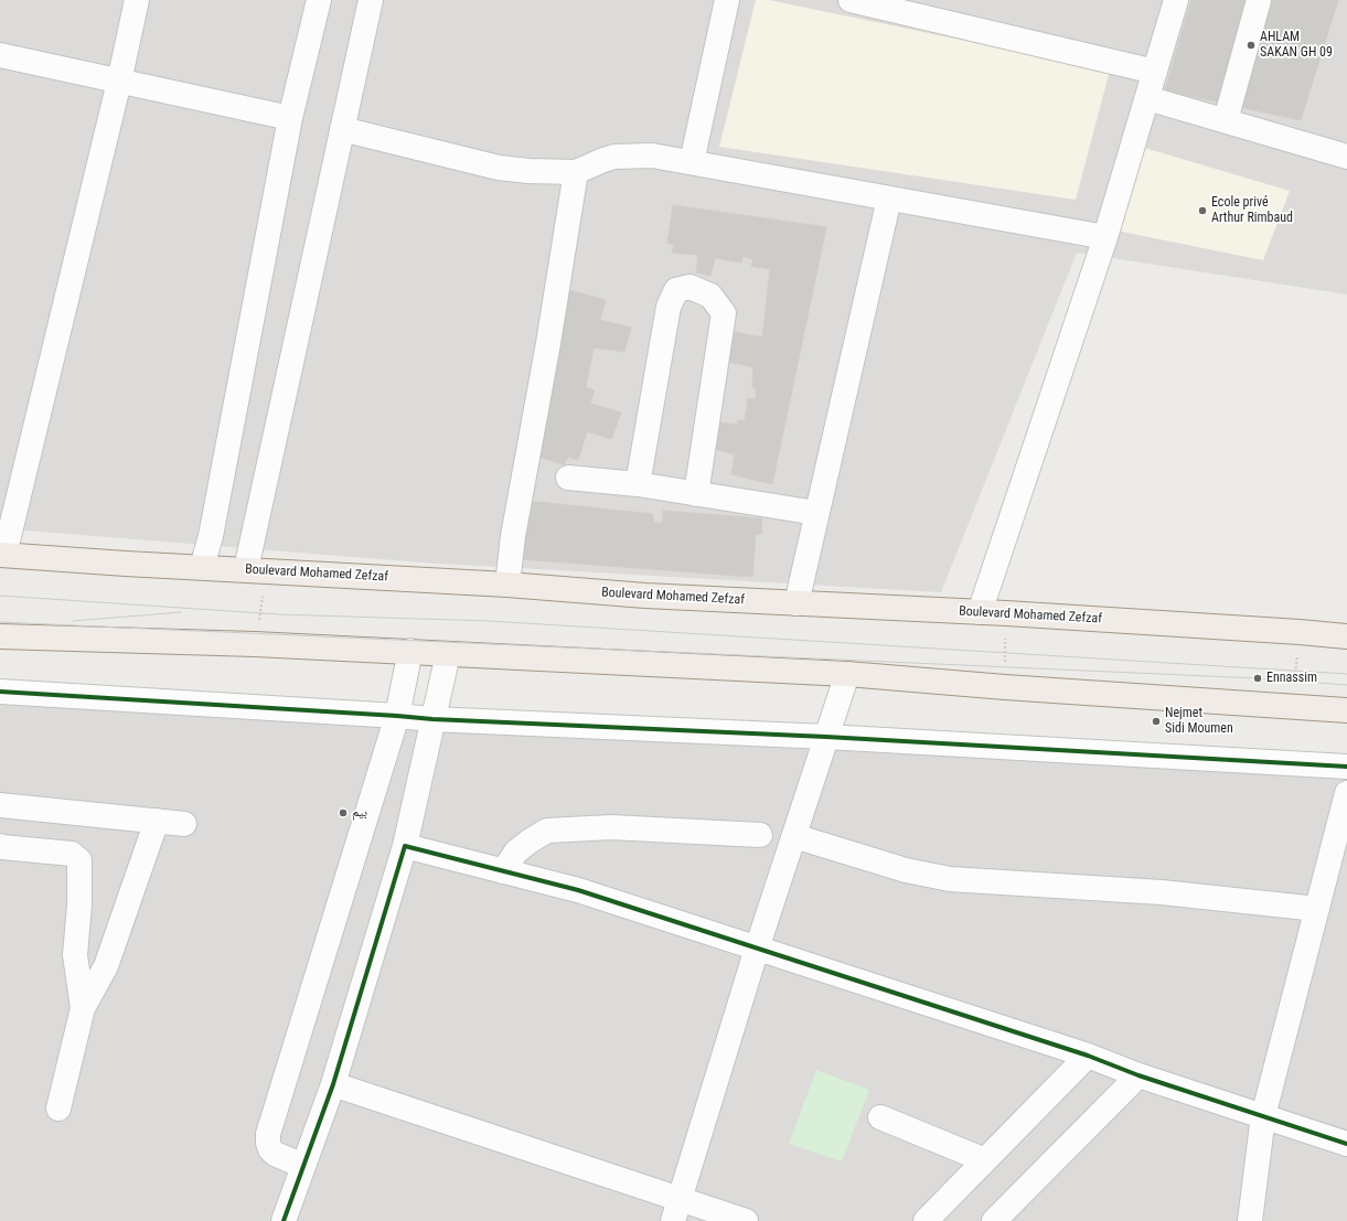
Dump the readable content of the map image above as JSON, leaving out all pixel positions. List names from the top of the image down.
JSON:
{
  "streets": {
    "main road": ["Boulevard Mohamed Zefzaf"]
  },
  "places": [
    "AHLAM SAKAN GH 09",
    "Ecole privé Arthur Rimbaud",
    "Ennassim",
    "Nejmet Sidi Moumen",
    "بيم"
  ]
}
